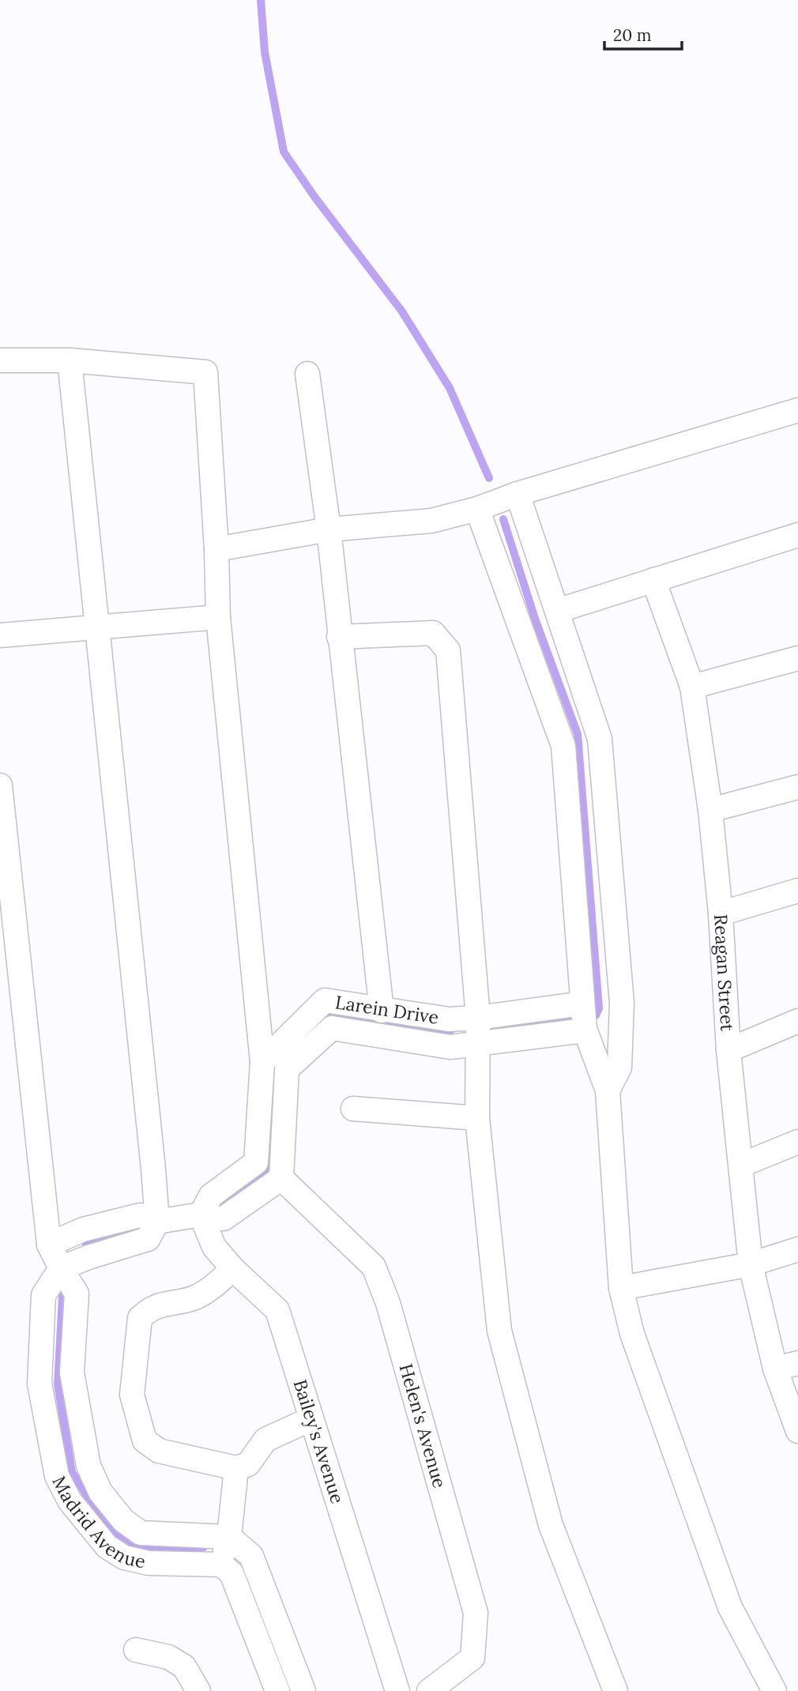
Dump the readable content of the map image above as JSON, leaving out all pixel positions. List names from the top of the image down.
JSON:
{
  "streets": {
    "street": [
      "Reagan Street",
      "Larein Drive",
      "Helen's Avenue",
      "Bailey's Avenue",
      "Madrid Avenue"
    ]
  },
  "crossings": [
    ["Larein Drive", "Helen's Avenue"]
  ],
  "scale_bar": "20 m"
}
